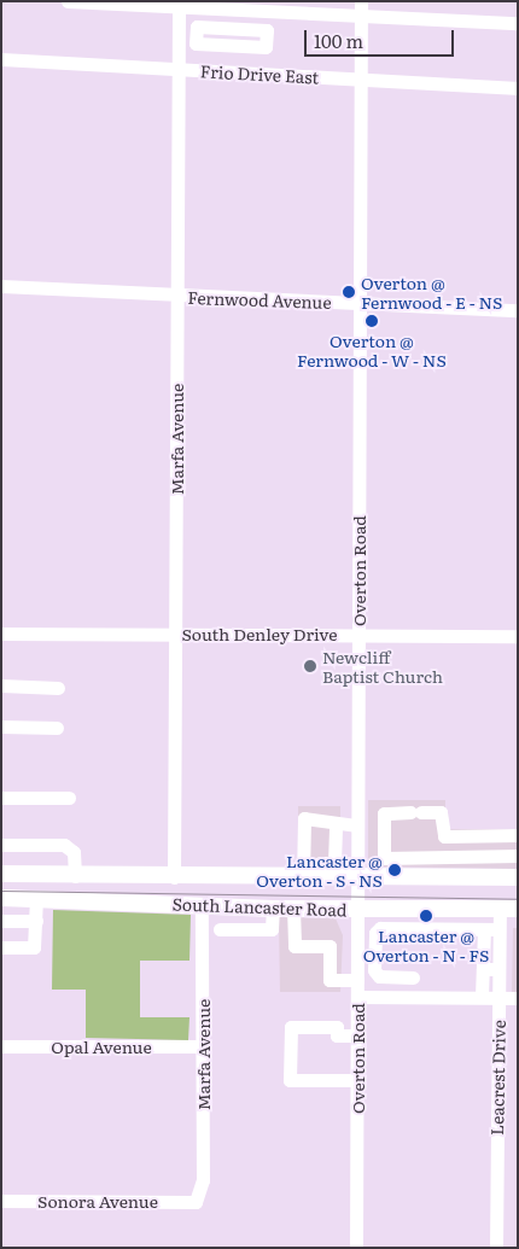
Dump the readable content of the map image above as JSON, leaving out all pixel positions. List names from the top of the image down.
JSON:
{
  "streets": {
    "main road": ["South Lancaster Road"],
    "street": [
      "Frio Drive East",
      "Fernwood Avenue",
      "Marfa Avenue",
      "Overton Road",
      "South Denley Drive",
      "Opal Avenue",
      "Leacrest Drive",
      "Sonora Avenue"
    ]
  },
  "crossings": [
    ["Frio Drive East", "Marfa Avenue"],
    ["Frio Drive East", "Overton Road"],
    ["Fernwood Avenue", "Marfa Avenue"],
    ["Fernwood Avenue", "Overton Road"],
    ["Marfa Avenue", "South Denley Drive"],
    ["Marfa Avenue", "South Lancaster Road"],
    ["Marfa Avenue", "Opal Avenue"],
    ["Marfa Avenue", "Sonora Avenue"],
    ["Overton Road", "South Denley Drive"],
    ["Overton Road", "South Lancaster Road"],
    ["South Lancaster Road", "Leacrest Drive"]
  ],
  "places": [
    "Overton @ Fernwood - E - NS",
    "Overton @ Fernwood - W - NS",
    "Newcliff Baptist Church",
    "Lancaster @ Overton - S - NS",
    "Lancaster @ Overton - N - FS"
  ],
  "scale_bar": "100 m"
}
